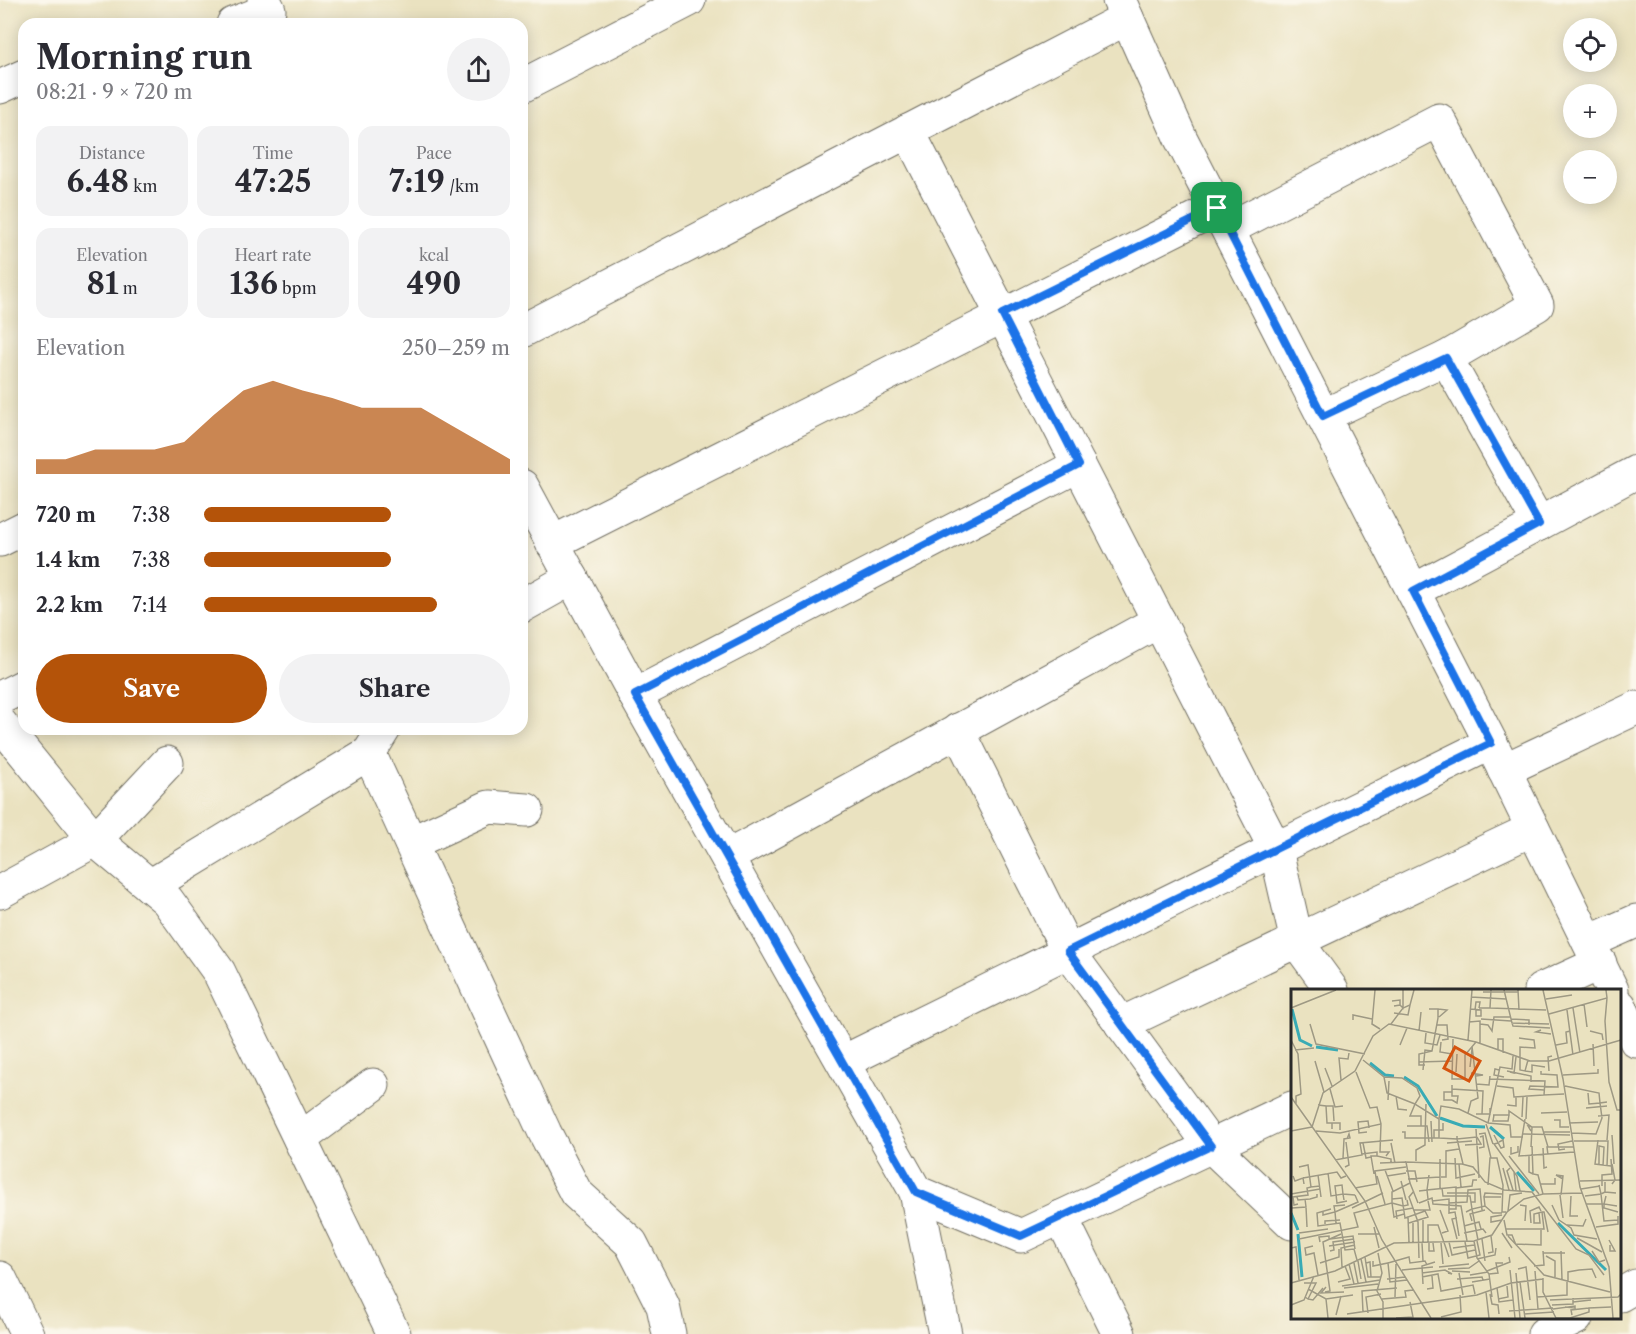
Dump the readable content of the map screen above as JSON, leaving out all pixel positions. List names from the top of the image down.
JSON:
{
  "page": {
    "map_buttons": ["+", "−"],
    "heading": ["Morning run", "08:21 · 9 × 720 m"],
    "stats": [
      ["Distance", "6.48 km"],
      ["Time", "47:25"],
      ["Pace", "7:19 /km"],
      ["Elevation", "81 m"],
      ["Heart rate", "136 bpm"],
      ["kcal", "490"]
    ],
    "chart": ["Elevation", "250–259 m"],
    "list": [
      {
        "name": "720 m",
        "note": "7:38"
      },
      {
        "name": "1.4 km",
        "note": "7:38"
      },
      {
        "name": "2.2 km",
        "note": "7:14"
      }
    ],
    "buttons": ["Save", "Share"]
  }
}
